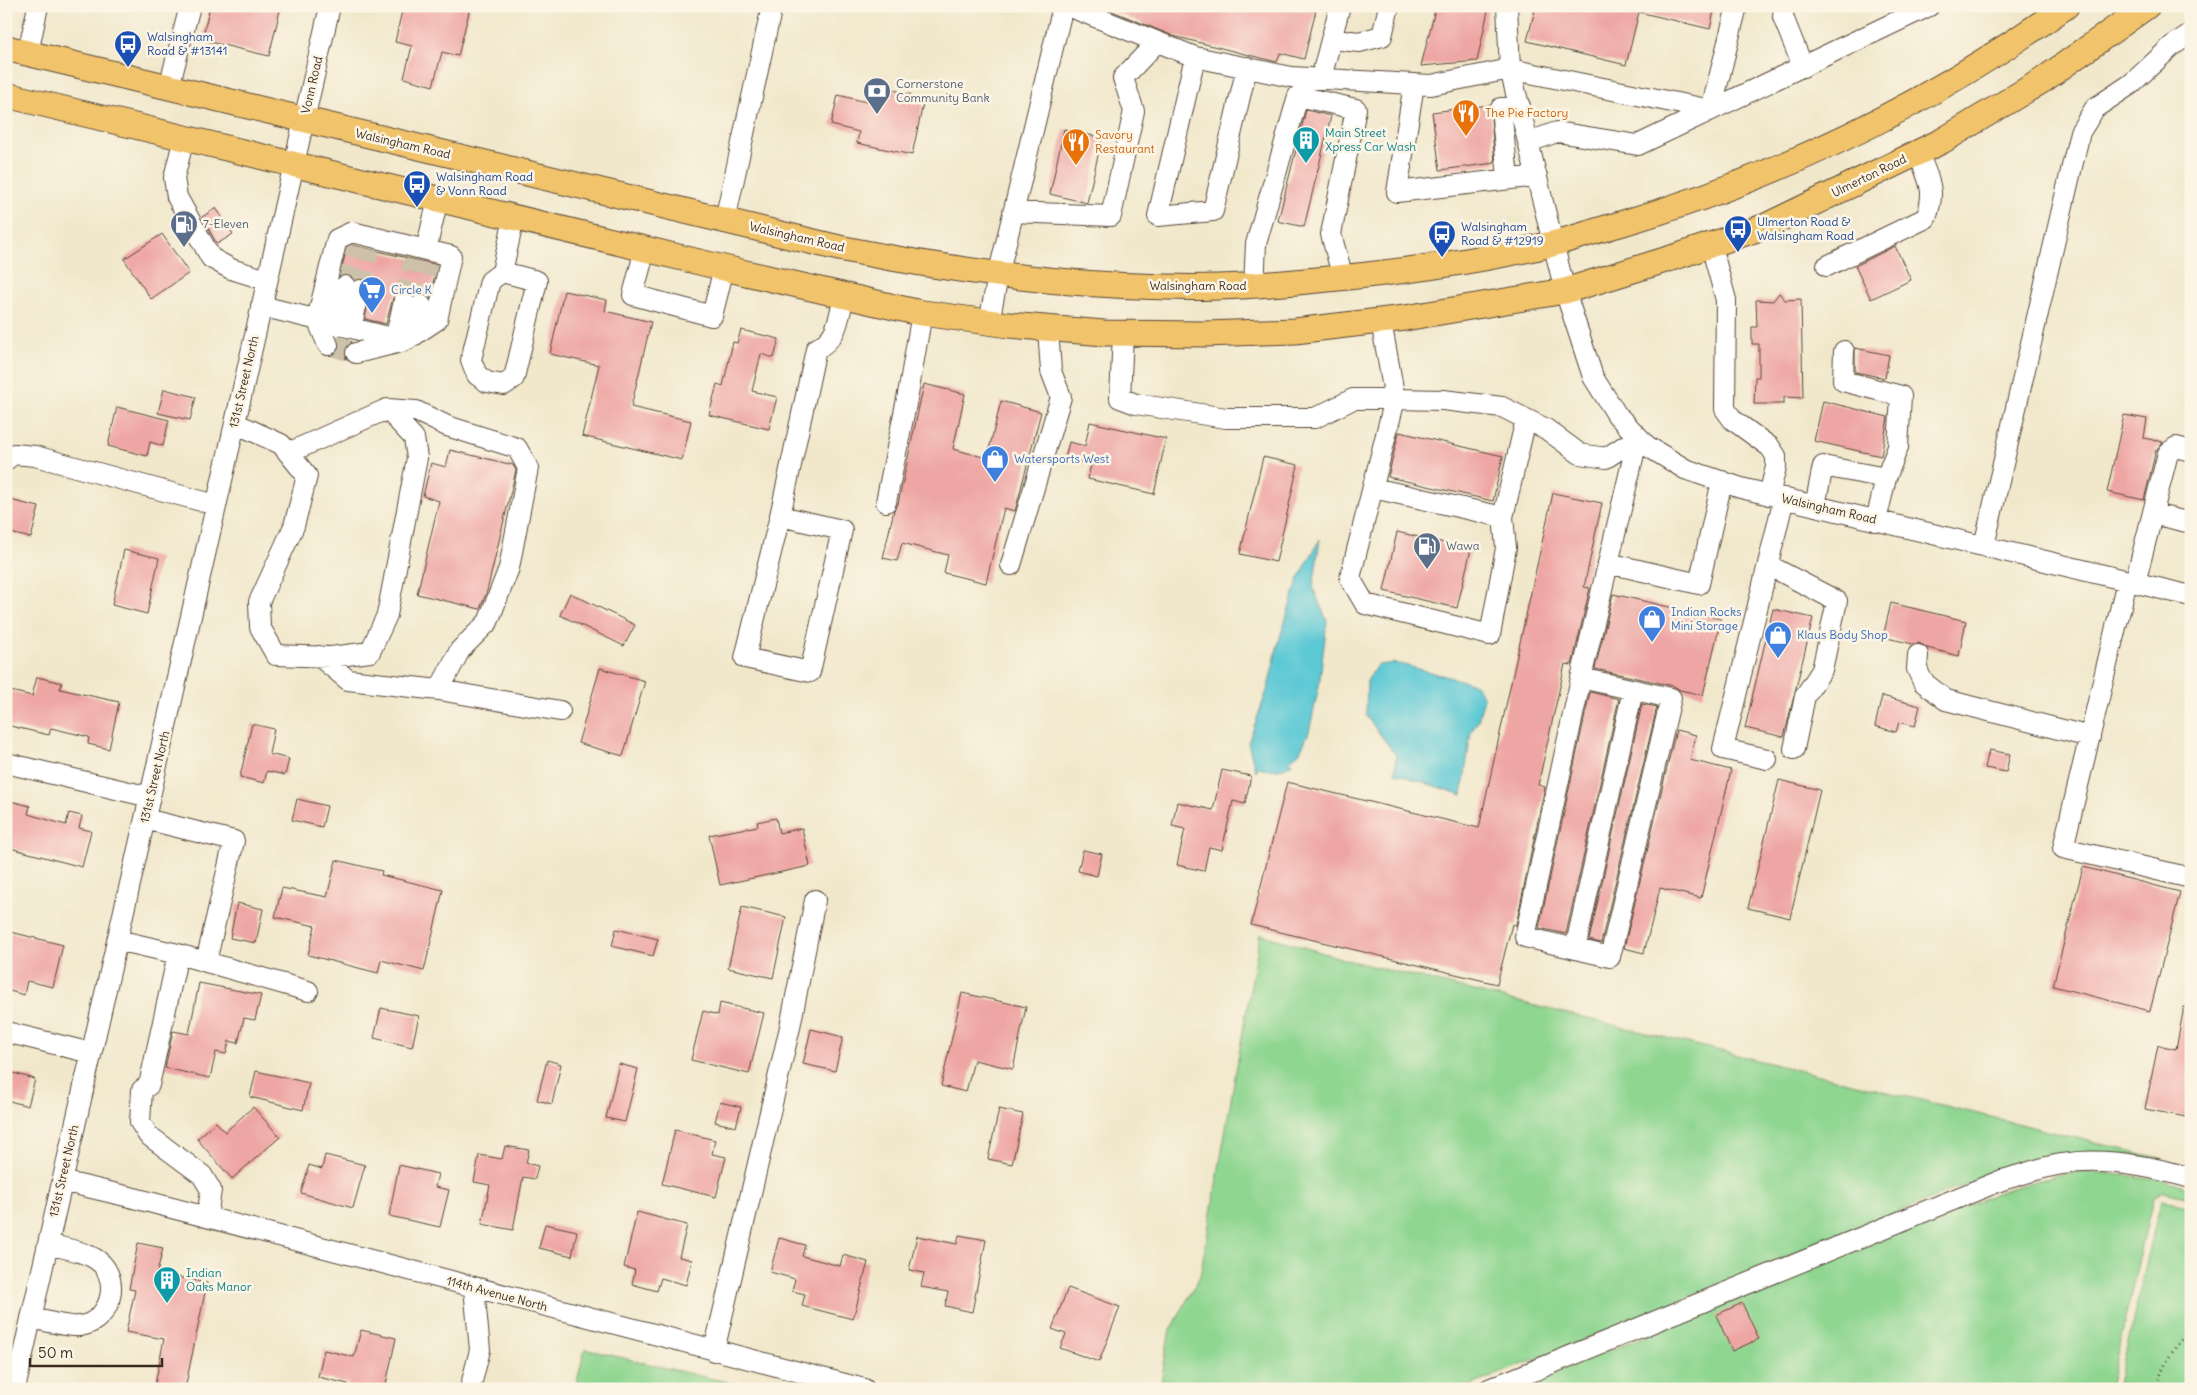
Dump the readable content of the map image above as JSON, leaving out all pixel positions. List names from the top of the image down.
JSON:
{
  "streets": {
    "main road": ["Walsingham Road", "Ulmerton Road"],
    "street": ["Vonn Road", "131st Street North", "114th Avenue North"]
  },
  "crossings": [
    ["Vonn Road", "Walsingham Road"],
    ["Vonn Road", "131st Street North"],
    ["Walsingham Road", "Ulmerton Road"],
    ["131st Street North", "114th Avenue North"]
  ],
  "places": {
    "bus stop": [
      "Walsingham Road & #13141",
      "Walsingham Road & Vonn Road",
      "Ulmerton Road & Walsingham Road",
      "Walsingham Road & #12919"
    ],
    "bank": ["Cornerstone Community Bank"],
    "restaurant": ["The Pie Factory", "Savory Restaurant"],
    "building": ["Main Street Xpress Car Wash", "Indian Oaks Manor"],
    "fuel station": ["7-Eleven", "Wawa"],
    "supermarket": ["Circle K"],
    "shop": ["Watersports West", "Indian Rocks Mini Storage", "Klaus Body Shop"]
  },
  "scale_bar": "50 m"
}
